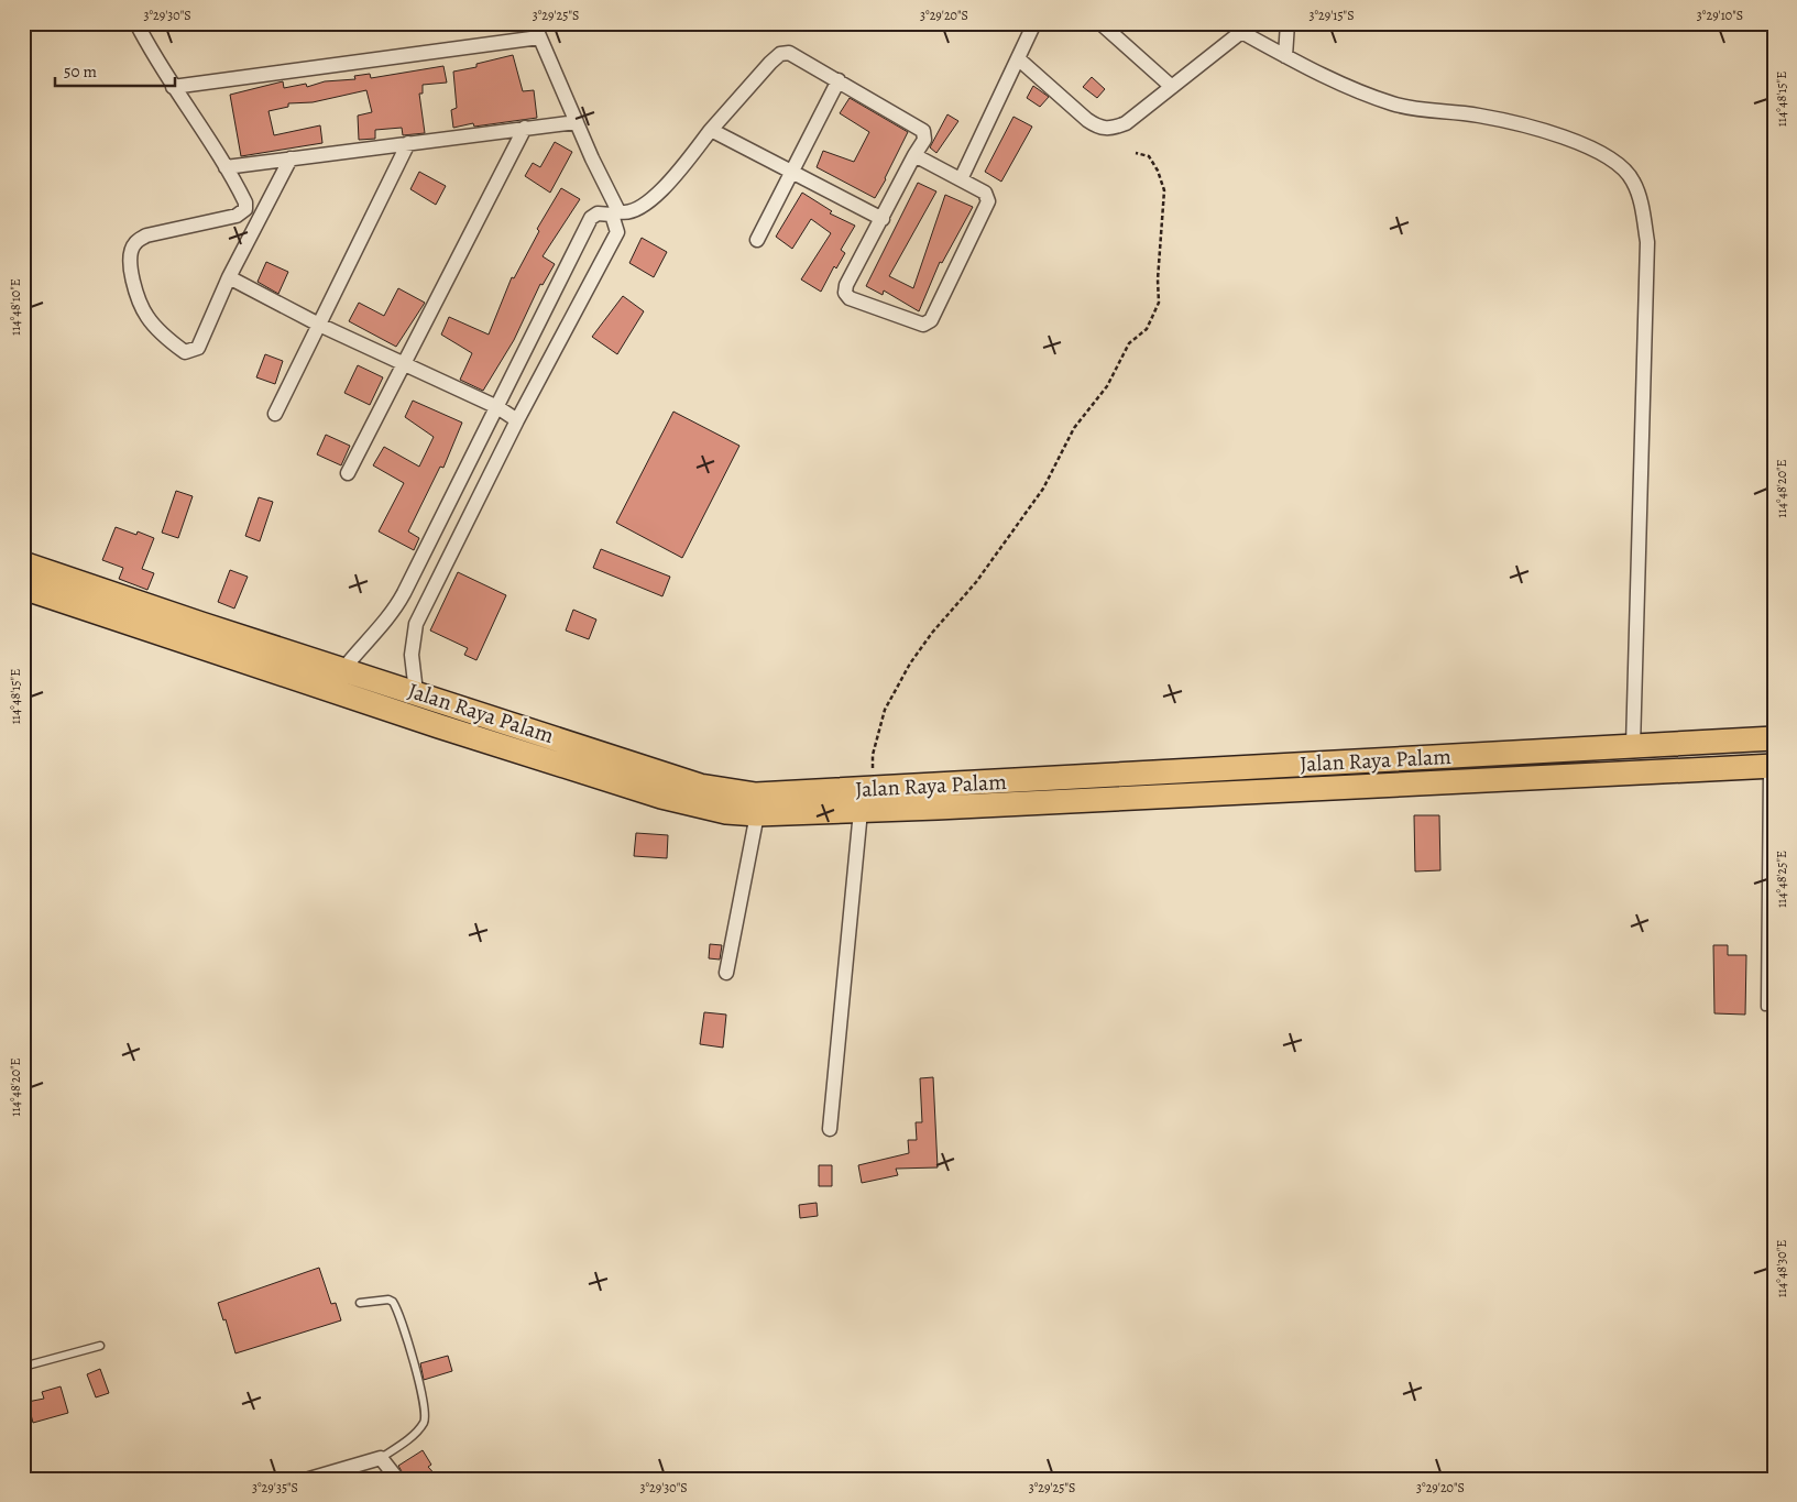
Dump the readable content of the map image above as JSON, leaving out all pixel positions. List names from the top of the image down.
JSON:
{
  "streets": {
    "main road": ["Jalan Raya Palam"]
  },
  "scale_bar": "50 m",
  "coordinates": [
    "3°29'30\"S",
    "3°29'25\"S",
    "3°29'20\"S",
    "3°29'15\"S",
    "3°29'10\"S",
    "114°48'15\"E",
    "114°48'10\"E",
    "114°48'20\"E",
    "114°48'25\"E",
    "114°48'30\"E",
    "3°29'35\"S"
  ]
}
